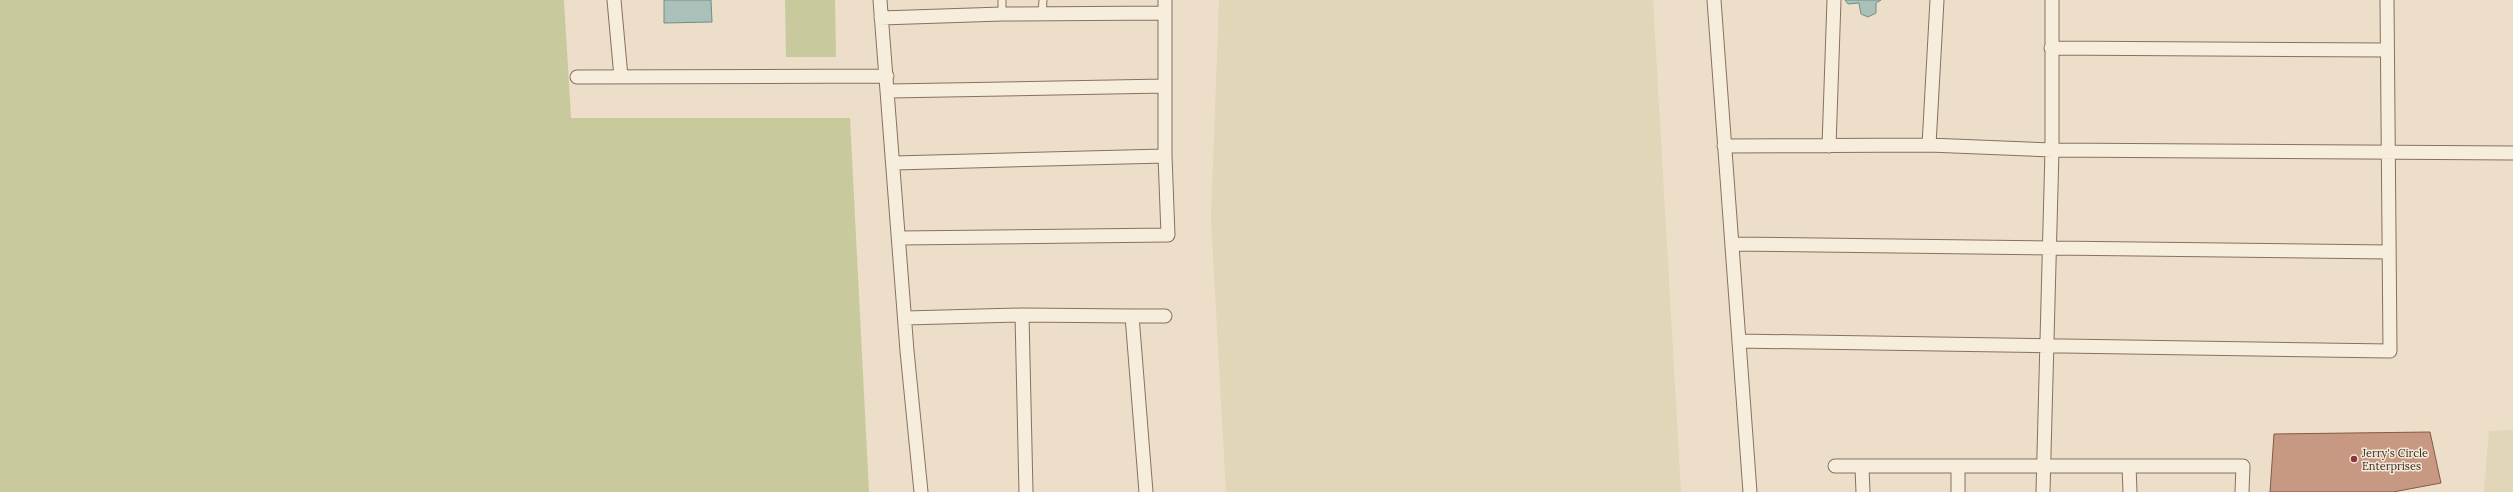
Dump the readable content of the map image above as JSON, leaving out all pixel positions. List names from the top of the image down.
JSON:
{
  "places": ["Jerry's Circle Enterprises"]
}
